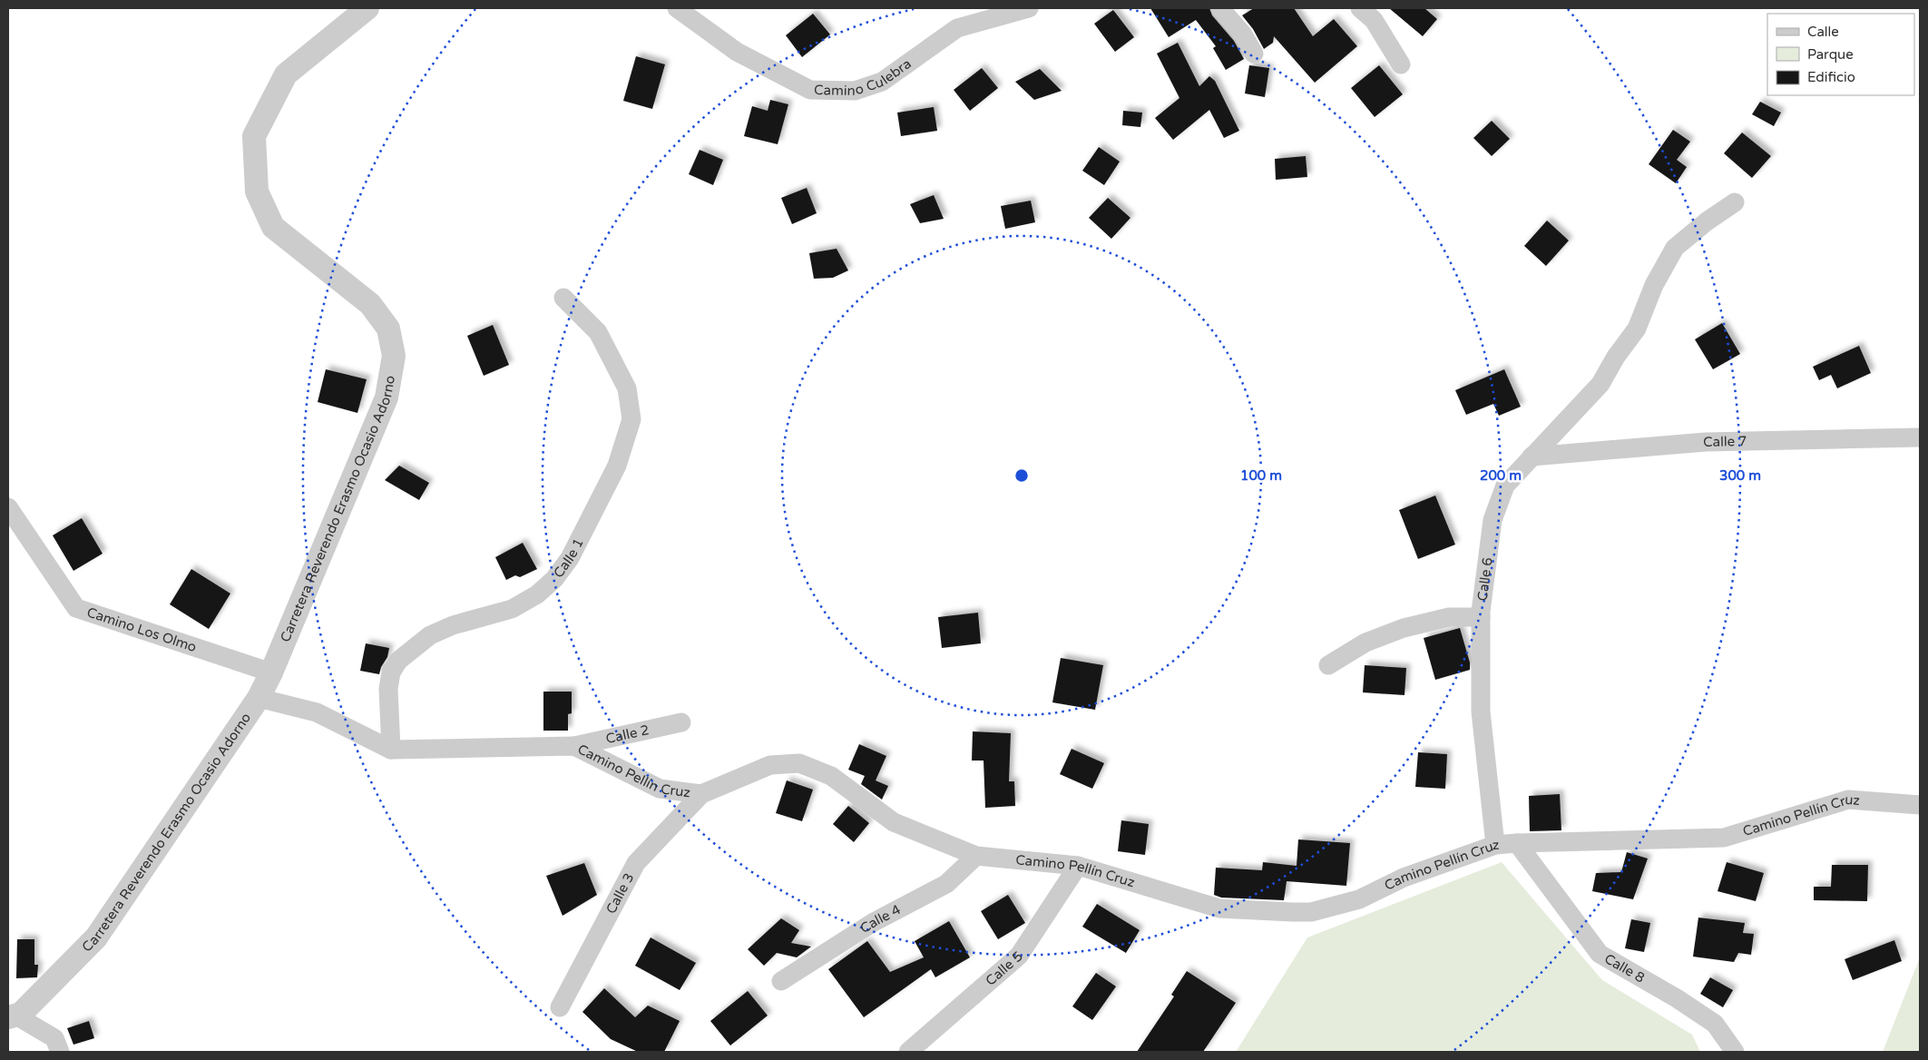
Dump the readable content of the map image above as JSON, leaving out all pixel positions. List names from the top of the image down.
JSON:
{
  "streets": {
    "street": [
      "Camino Culebra",
      "Calle 7",
      "Carretera Reverendo Erasmo Ocasio Adorno",
      "Calle 1",
      "Calle 6",
      "Camino Los Olmo",
      "Calle 2",
      "Camino Pellín Cruz",
      "Calle 3",
      "Calle 4",
      "Calle 5",
      "Calle 8"
    ]
  },
  "crossings": [
    ["Calle 7", "Calle 6"],
    ["Carretera Reverendo Erasmo Ocasio Adorno", "Camino Los Olmo"],
    ["Carretera Reverendo Erasmo Ocasio Adorno", "Camino Pellín Cruz"],
    ["Calle 1", "Camino Pellín Cruz"],
    ["Calle 6", "Camino Pellín Cruz"],
    ["Calle 2", "Camino Pellín Cruz"],
    ["Camino Pellín Cruz", "Calle 3"],
    ["Camino Pellín Cruz", "Calle 4"],
    ["Camino Pellín Cruz", "Calle 5"],
    ["Camino Pellín Cruz", "Calle 8"]
  ],
  "legend": ["Calle", "Parque", "Edificio"],
  "rings": ["100 m", "200 m", "300 m"]
}
